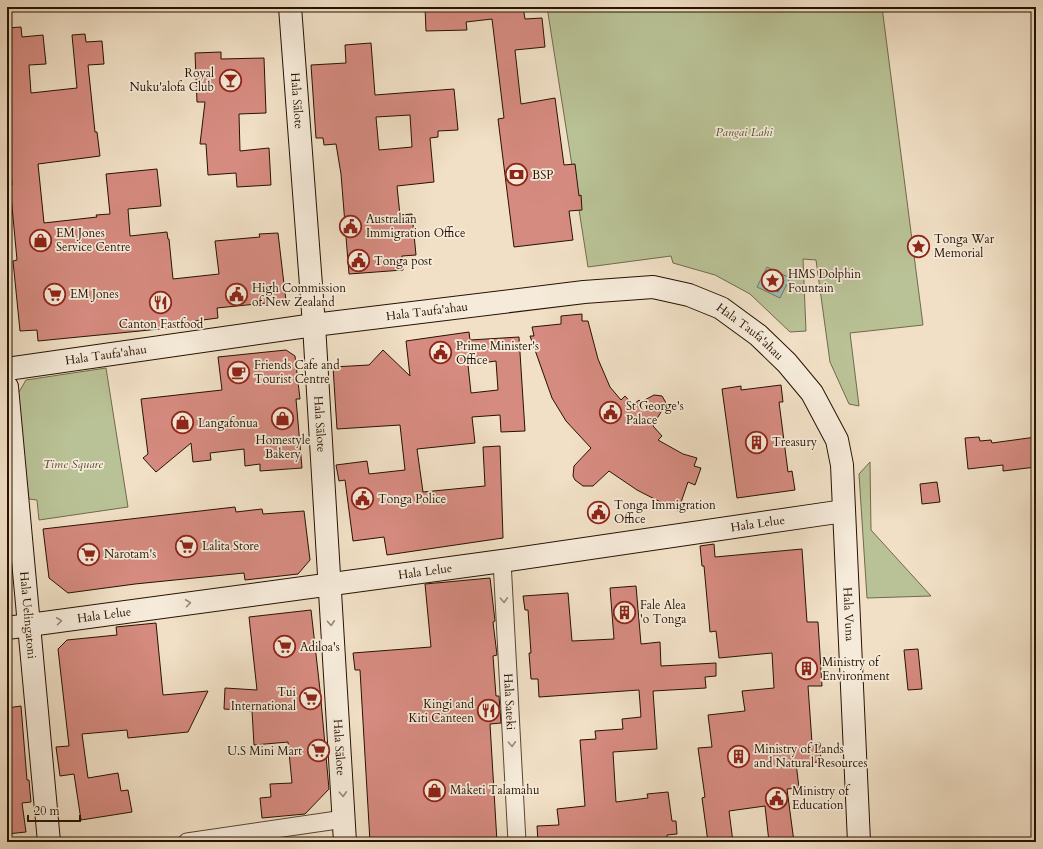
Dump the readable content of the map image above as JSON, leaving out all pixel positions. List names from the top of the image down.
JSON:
{
  "streets": {
    "street": [
      "Hala Sālote",
      "Hala Taufa'ahau",
      "Hala Lelue",
      "Hala Vuna",
      "Hala Uelingatoni",
      "Hala Sateki"
    ]
  },
  "crossings": [
    ["Hala Sālote", "Hala Taufa'ahau"],
    ["Hala Sālote", "Hala Lelue"],
    ["Hala Taufa'ahau", "Hala Vuna"],
    ["Hala Lelue", "Hala Vuna"],
    ["Hala Lelue", "Hala Uelingatoni"],
    ["Hala Lelue", "Hala Sateki"]
  ],
  "one_way": ["Hala Lelue", "Hala Sateki"],
  "parks": ["Pangai Lahi", "Time Square"],
  "places": {
    "bar": ["Royal Nuku'alofa Club"],
    "bank": ["BSP"],
    "public building": [
      "Australian Immigration Office",
      "Tonga post",
      "High Commission of New Zealand",
      "Prime Minister's Office",
      "St George's Palace",
      "Tonga Police",
      "Tonga Immigration Office",
      "Ministry of Education"
    ],
    "shop": [
      "EM Jones Service Centre",
      "Homestyle Bakery",
      "Langafonua",
      "Maketi Talamahu"
    ],
    "place": ["Tonga War Memorial", "HMS Dolphin Fountain"],
    "supermarket": [
      "EM Jones",
      "Lalita Store",
      "Narotam's",
      "Adiloa's",
      "Tui International",
      "U.S Mini Mart"
    ],
    "restaurant": ["Canton Fastfood", "Kingi and Kiti Canteen"],
    "cafe": ["Friends Cafe and Tourist Centre"],
    "building": [
      "Treasury",
      "Fale Alea 'o Tonga",
      "Ministry of Environment",
      "Ministry of Lands and Natural Resources"
    ]
  },
  "scale_bar": "20 m"
}
